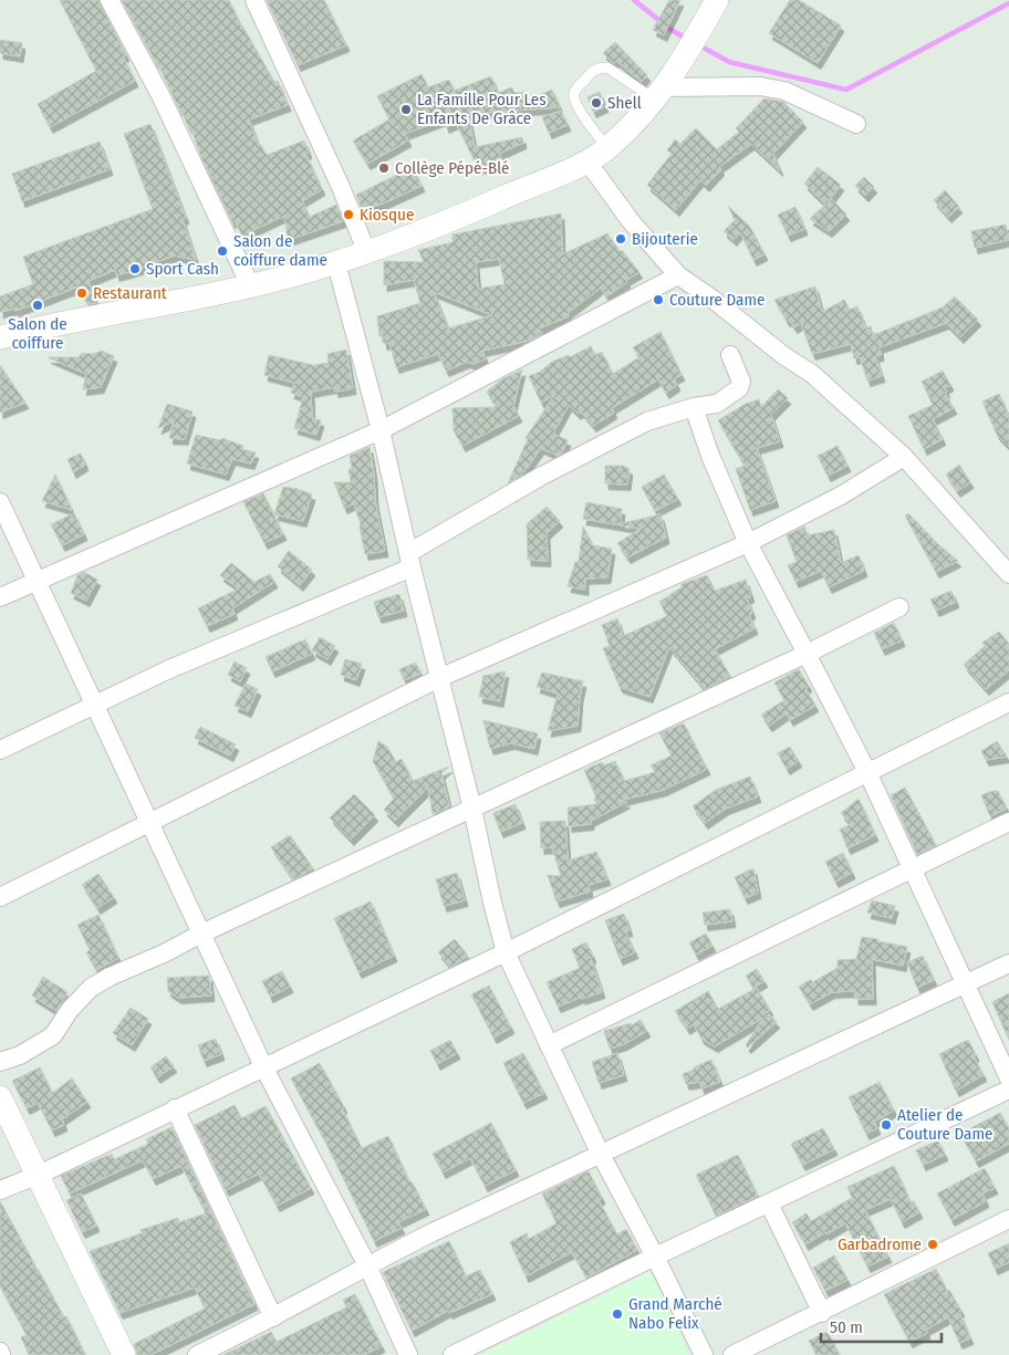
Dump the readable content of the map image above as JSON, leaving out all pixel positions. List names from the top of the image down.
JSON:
{
  "places": [
    "Shell",
    "La Famille Pour Les Enfants De Grâce",
    "Collège Pépé-Blé",
    "Kiosque",
    "Bijouterie",
    "Salon de coiffure dame",
    "Sport Cash",
    "Restaurant",
    "Couture Dame",
    "Salon de coiffure",
    "Atelier de Couture Dame",
    "Garbadrome",
    "Grand Marché Nabo Felix"
  ],
  "scale_bar": "50 m"
}
